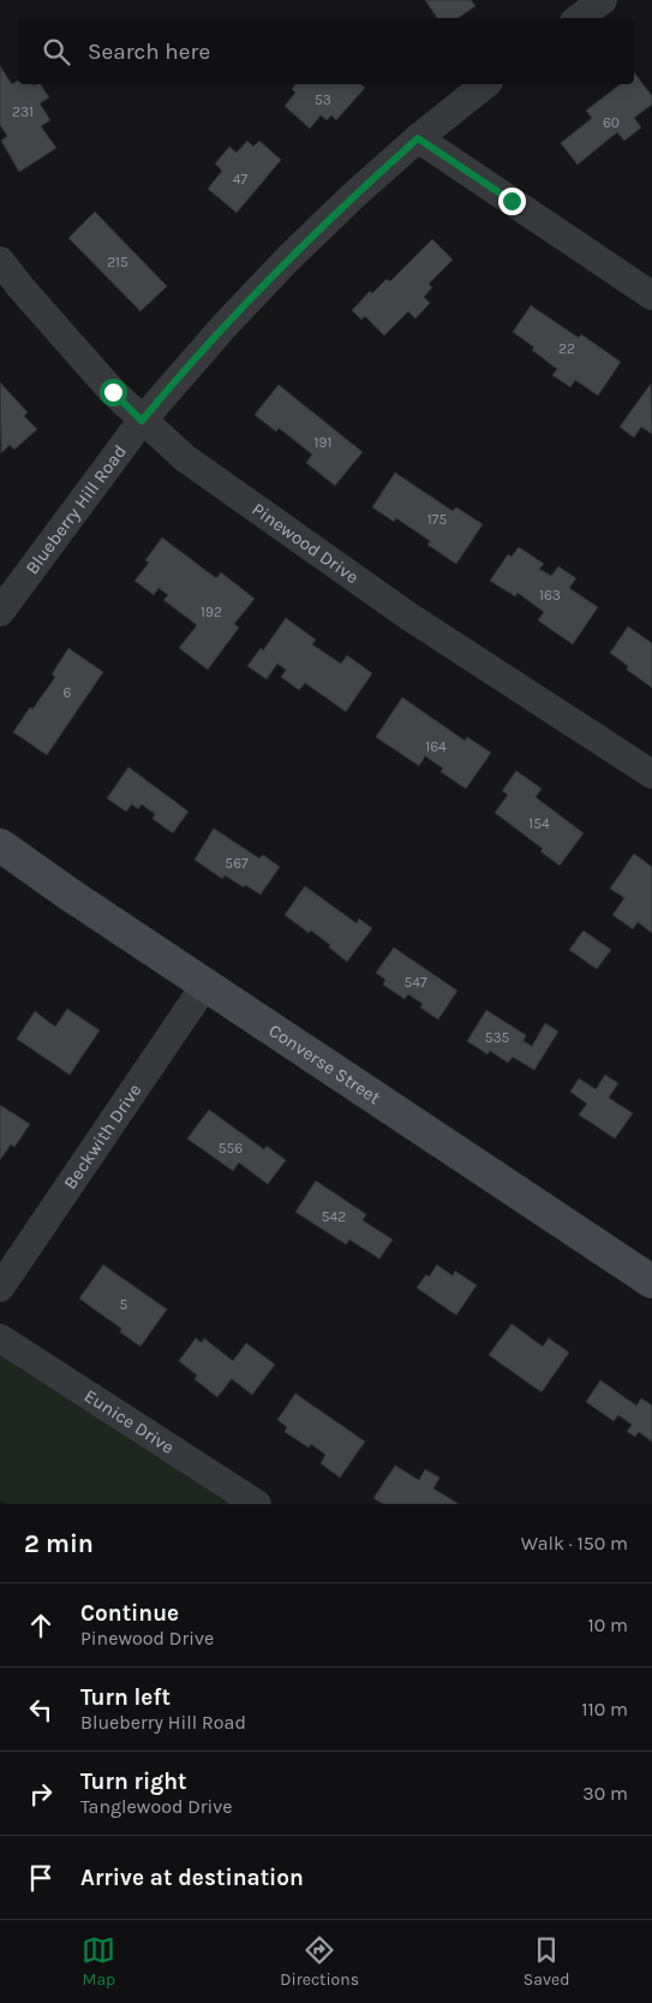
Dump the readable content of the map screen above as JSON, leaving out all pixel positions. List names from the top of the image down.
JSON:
{
  "streets": {
    "main road": ["Converse Street"],
    "street": [
      "Blueberry Hill Road",
      "Pinewood Drive",
      "Beckwith Drive",
      "Eunice Drive"
    ]
  },
  "crossings": [
    ["Blueberry Hill Road", "Pinewood Drive"],
    ["Converse Street", "Beckwith Drive"]
  ],
  "house_numbers": [
    "53",
    "231",
    "60",
    "47",
    "215",
    "22",
    "191",
    "175",
    "163",
    "192",
    "6",
    "164",
    "154",
    "567",
    "547",
    "535",
    "556",
    "542",
    "5"
  ],
  "page": {
    "search": "Search here",
    "heading": ["2 min", "Walk · 150 m"],
    "list": [
      ["Continue", "Pinewood Drive", "10 m"],
      ["Turn left", "Blueberry Hill Road", "110 m"],
      ["Turn right", "Tanglewood Drive", "30 m"],
      "Arrive at destination"
    ],
    "nav": ["Map", "Directions", "Saved"]
  }
}
